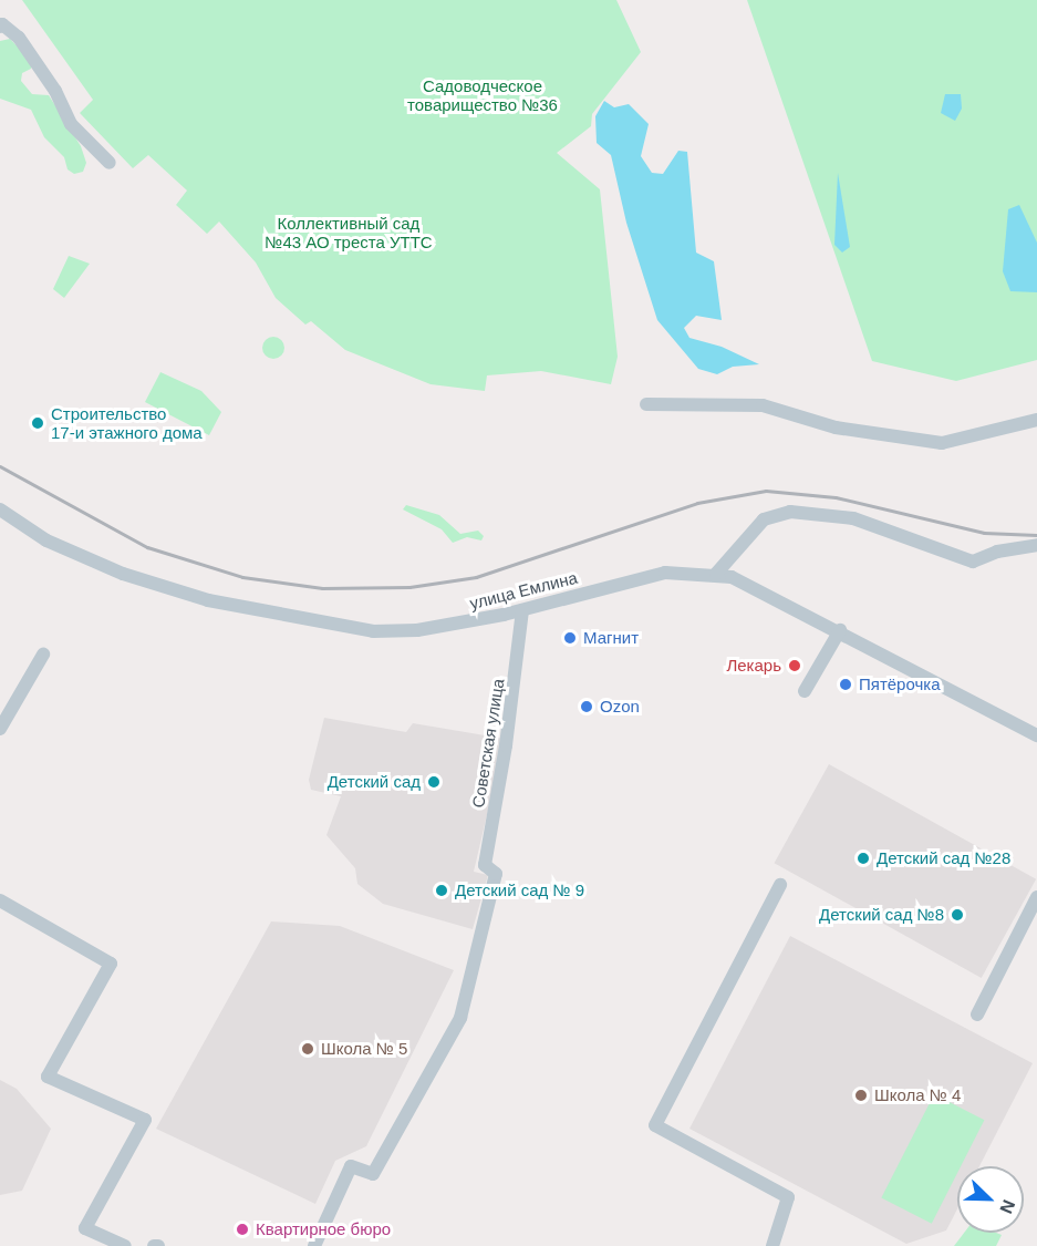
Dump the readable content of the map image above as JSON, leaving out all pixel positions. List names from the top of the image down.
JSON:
{
  "streets": {
    "street": ["улица Емлина", "Советская улица"]
  },
  "crossings": [
    ["улица Емлина", "Советская улица"]
  ],
  "parks": ["Садоводческое товарищество №36", "Коллективный сад №43 АО треста УТТС"],
  "places": [
    "Строительство 17-и этажного дома",
    "Магнит",
    "Лекарь",
    "Пятёрочка",
    "Ozon",
    "Детский сад",
    "Детский сад №28",
    "Детский сад № 9",
    "Детский сад №8",
    "Школа № 5",
    "Школа № 4",
    "Квартирное бюро"
  ],
  "north": "bottom right"
}
